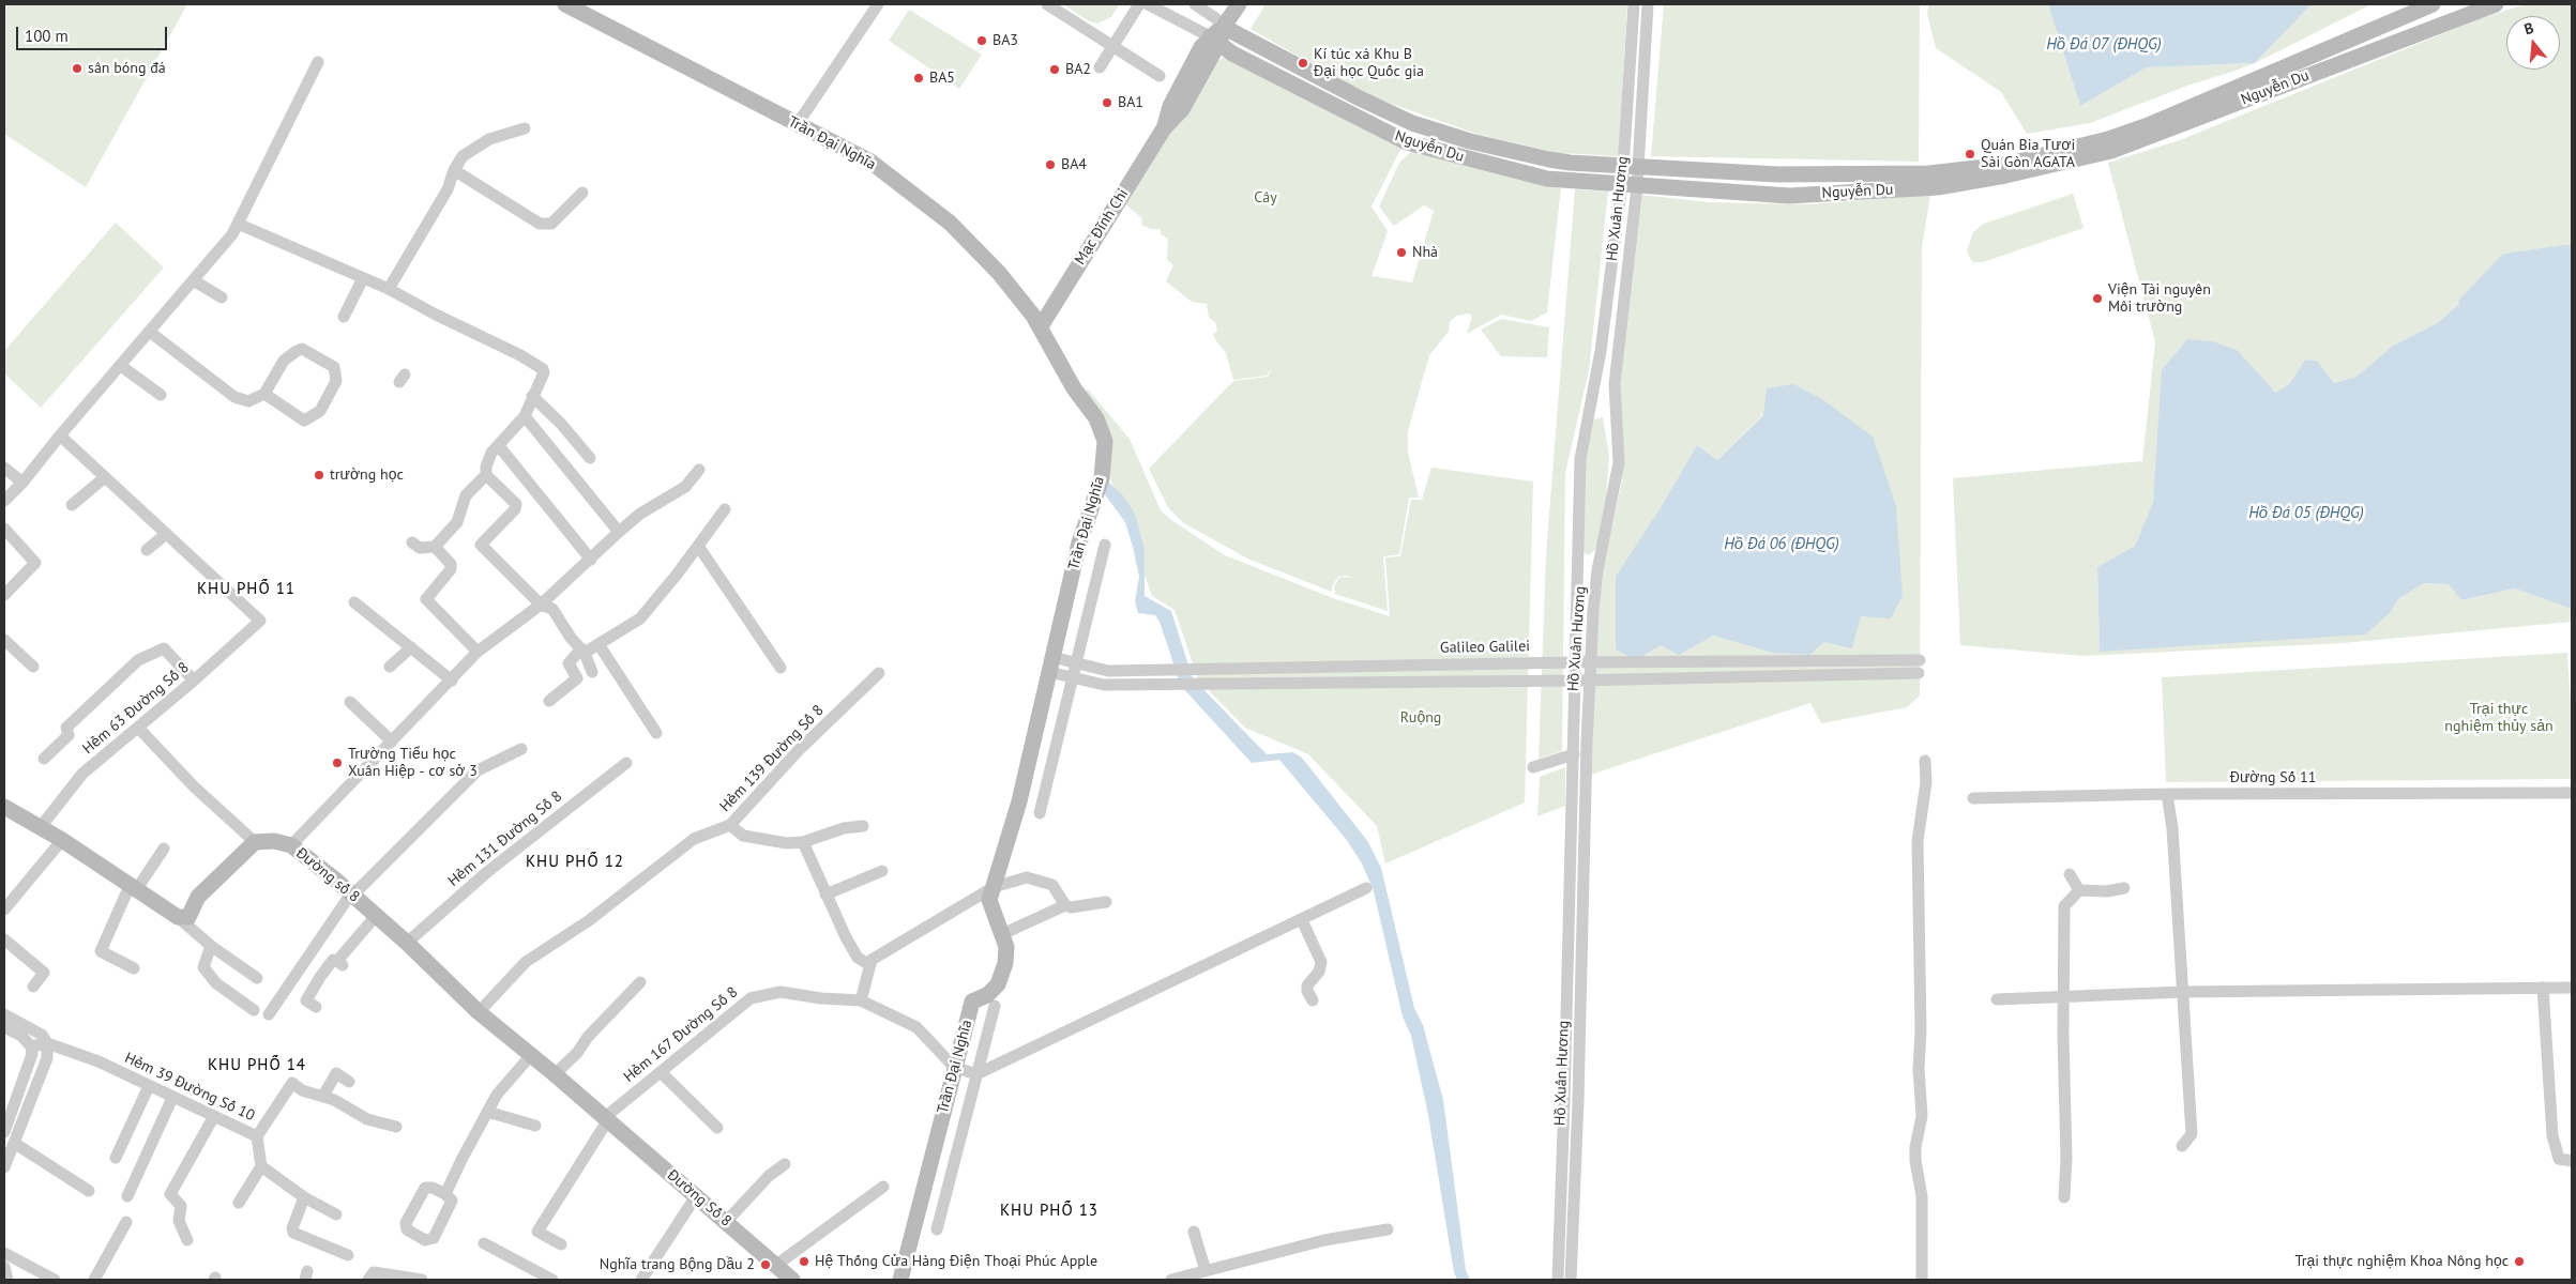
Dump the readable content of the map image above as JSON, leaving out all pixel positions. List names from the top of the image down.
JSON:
{
  "streets": {
    "street": [
      "Nguyễn Du",
      "Trần Đại Nghĩa",
      "Hồ Xuân Hương",
      "Mạc Đĩnh Chi",
      "Galileo Galilei",
      "Hẻm 63 Đường Số 8",
      "Hẻm 139 Đường Số 8",
      "Đường Số 11",
      "Hẻm 131 Đường Số 8",
      "Đường số 8",
      "Hẻm 167 Đường Số 8",
      "Hẻm 39 Đường Số 10",
      "Đường Số 8"
    ]
  },
  "crossings": [
    ["Nguyễn Du", "Hồ Xuân Hương"],
    ["Nguyễn Du", "Mạc Đĩnh Chi"],
    ["Trần Đại Nghĩa", "Mạc Đĩnh Chi"],
    ["Trần Đại Nghĩa", "Galileo Galilei"],
    ["Trần Đại Nghĩa", "Hẻm 167 Đường Số 8"],
    ["Hồ Xuân Hương", "Galileo Galilei"],
    ["Hẻm 139 Đường Số 8", "Đường số 8"],
    ["Hẻm 131 Đường Số 8", "Đường số 8"],
    ["Đường số 8", "Hẻm 167 Đường Số 8"],
    ["Đường số 8", "Đường Số 8"],
    ["Hẻm 167 Đường Số 8", "Đường Số 8"]
  ],
  "districts": [
    "KHU PHỐ 11",
    "KHU PHỐ 12",
    "KHU PHỐ 14",
    "KHU PHỐ 13"
  ],
  "water": ["Hồ Đá 07 (ĐHQG)", "Hồ Đá 05 (ĐHQG)", "Hồ Đá 06 (ĐHQG)"],
  "parks": ["Cây", "Trại thực nghiệm thủy sản", "Ruộng"],
  "places": [
    "BA3",
    "Kí túc xá Khu B Đại học Quốc gia",
    "sân bóng đá",
    "BA2",
    "BA5",
    "BA1",
    "Quán Bia Tươi Sài Gòn AGATA",
    "BA4",
    "Nhà",
    "Viện Tài nguyên Môi trường",
    "trường học",
    "Trường Tiểu học Xuân Hiệp - cơ sở 3",
    "Hệ Thống Cửa Hàng Điện Thoại Phúc Apple",
    "Trại thực nghiệm Khoa Nông học",
    "Nghĩa trang Bộng Dầu 2"
  ],
  "scale_bar": "100 m",
  "north": "top"
}
